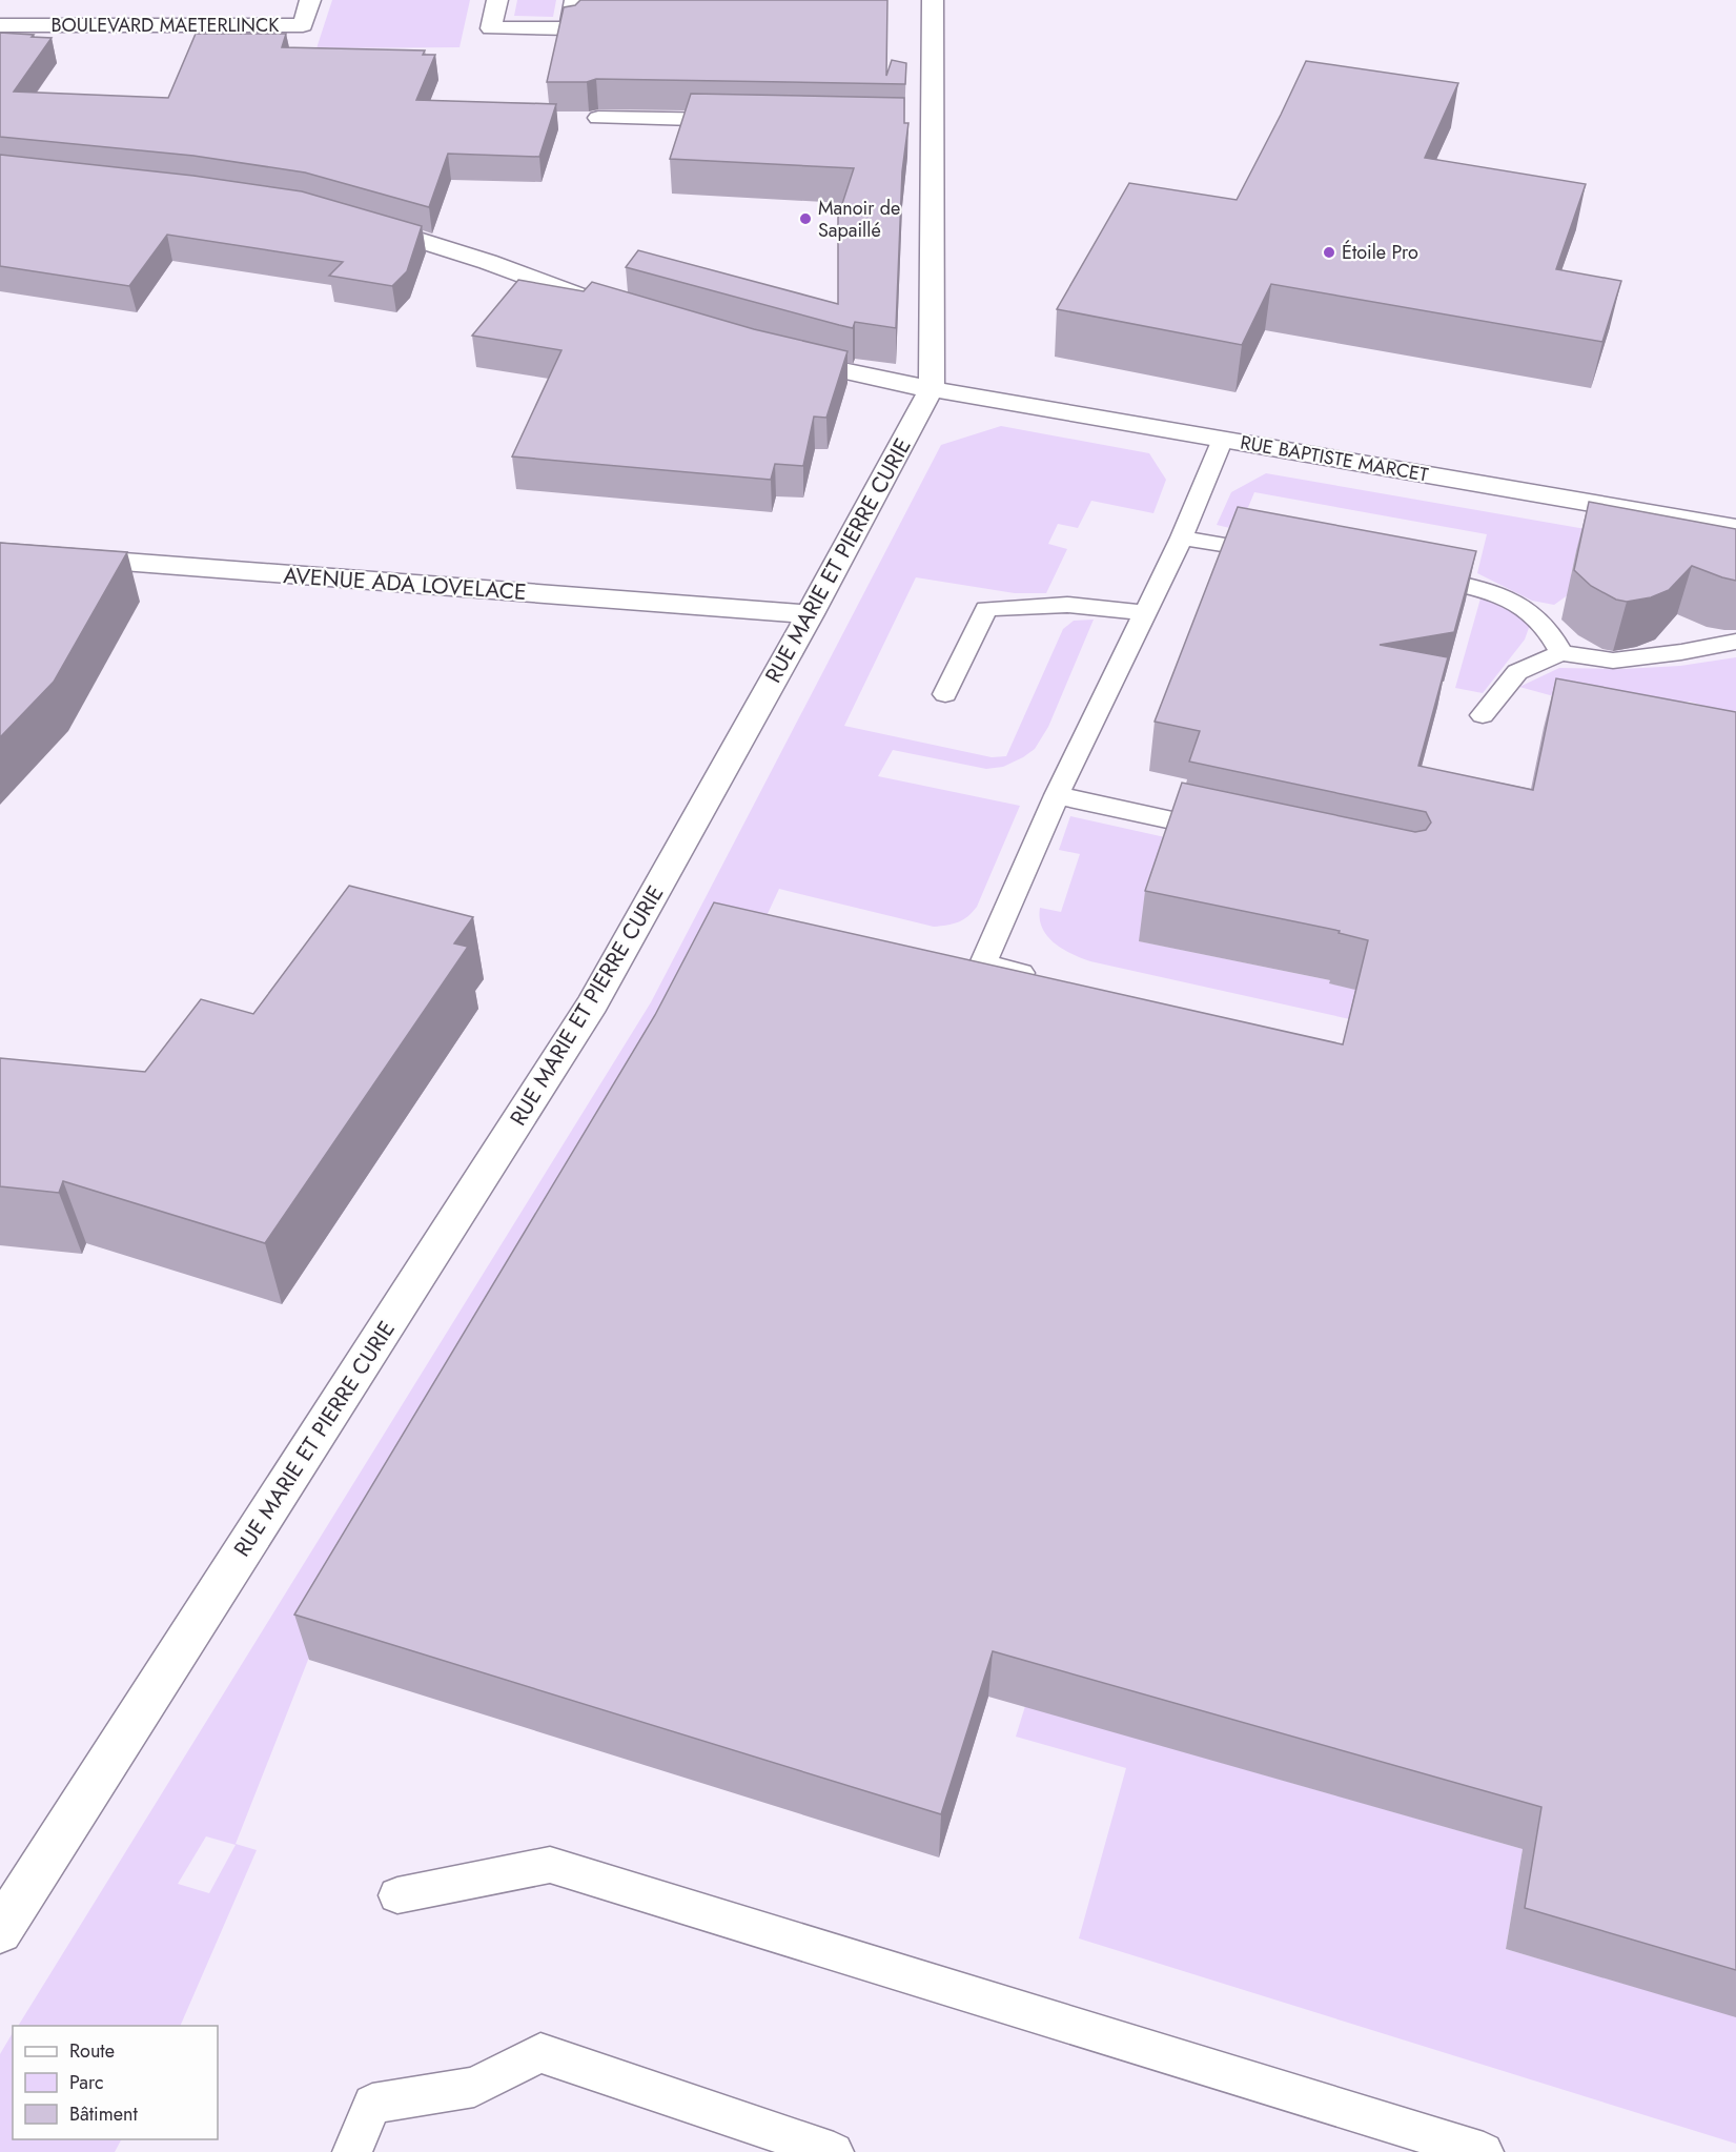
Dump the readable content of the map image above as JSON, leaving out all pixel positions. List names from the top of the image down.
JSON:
{
  "streets": {
    "street": [
      "BOULEVARD MAETERLINCK",
      "RUE BAPTISTE MARCET",
      "RUE MARIE ET PIERRE CURIE",
      "AVENUE ADA LOVELACE"
    ]
  },
  "crossings": [
    ["RUE BAPTISTE MARCET", "RUE MARIE ET PIERRE CURIE"],
    ["RUE MARIE ET PIERRE CURIE", "AVENUE ADA LOVELACE"]
  ],
  "places": ["Manoir de Sapaillé", "Étoile Pro"],
  "legend": ["Route", "Parc", "Bâtiment"]
}
